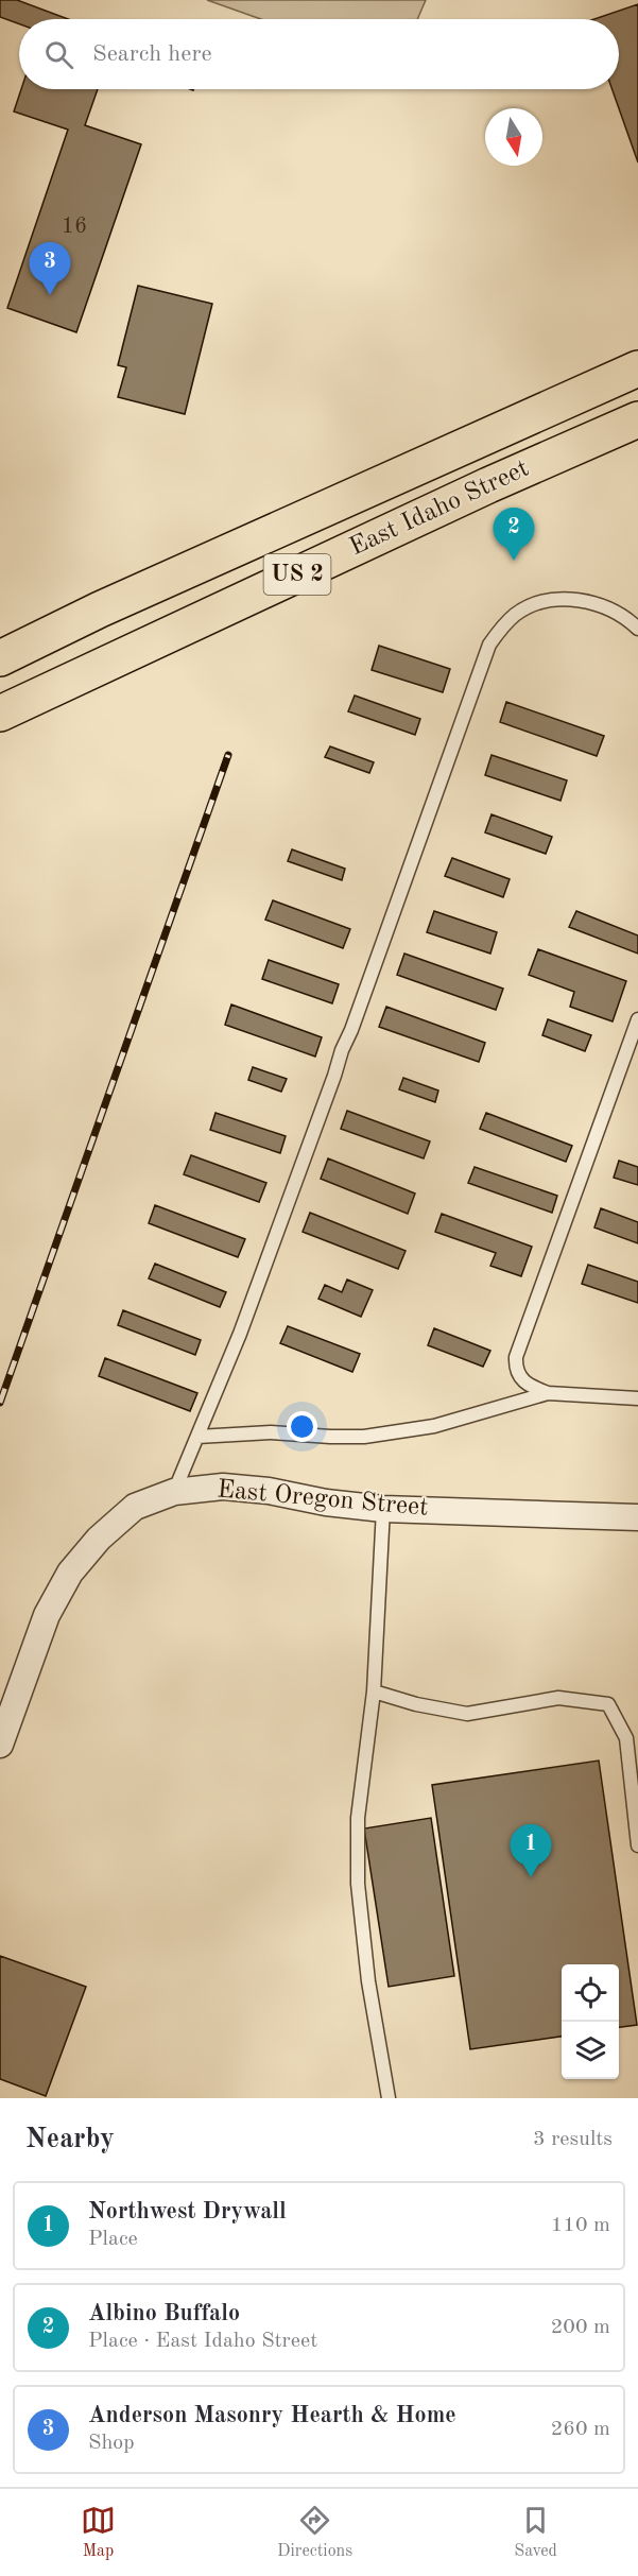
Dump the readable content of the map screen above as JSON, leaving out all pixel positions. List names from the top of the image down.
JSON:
{
  "streets": {
    "highway": ["East Idaho Street", "US 2"],
    "street": ["East Oregon Street"]
  },
  "house_numbers": ["16"],
  "north": "bottom",
  "page": {
    "search": "Search here",
    "pins": ["3", "2", "1"],
    "heading": ["Nearby", "3 results"],
    "list": [
      {
        "mark": "1",
        "name": "Northwest Drywall",
        "note": "Place",
        "value": "110 m"
      },
      {
        "mark": "2",
        "name": "Albino Buffalo",
        "note": "Place · East Idaho Street",
        "value": "200 m"
      },
      {
        "mark": "3",
        "name": "Anderson Masonry Hearth & Home",
        "note": "Shop",
        "value": "260 m"
      }
    ],
    "nav": ["Map", "Directions", "Saved"]
  }
}
